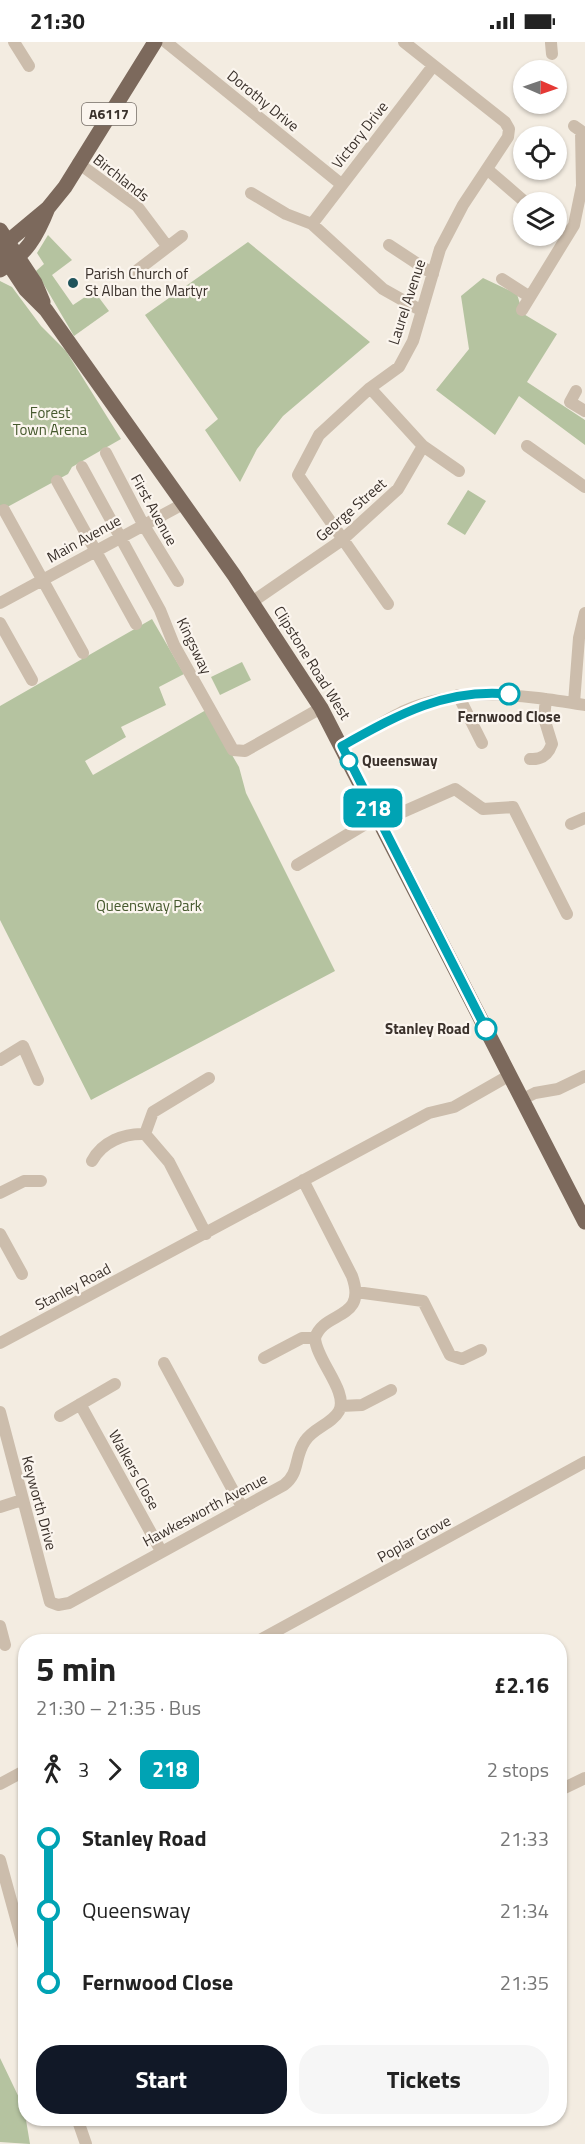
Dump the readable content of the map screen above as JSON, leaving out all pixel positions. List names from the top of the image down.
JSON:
{
  "streets": {
    "main road": ["A6117", "Clipstone Road West"],
    "street": [
      "Dorothy Drive",
      "Victory Drive",
      "Birchlands",
      "Laurel Avenue",
      "First Avenue",
      "George Street",
      "Main Avenue",
      "Kingsway",
      "Stanley Road",
      "Walkers Close",
      "Keyworth Drive",
      "Hawkesworth Avenue",
      "Poplar Grove"
    ]
  },
  "crossings": [
    ["Dorothy Drive", "Victory Drive"],
    ["A6117", "Birchlands"],
    ["A6117", "Clipstone Road West"],
    ["Victory Drive", "Laurel Avenue"],
    ["Laurel Avenue", "George Street"],
    ["First Avenue", "Main Avenue"],
    ["George Street", "Clipstone Road West"],
    ["Main Avenue", "Kingsway"],
    ["Main Avenue", "Clipstone Road West"],
    ["Kingsway", "Clipstone Road West"],
    ["Clipstone Road West", "Stanley Road"],
    ["Walkers Close", "Hawkesworth Avenue"],
    ["Keyworth Drive", "Hawkesworth Avenue"]
  ],
  "parks": ["Forest Town Arena", "Queensway Park"],
  "places": [
    "Parish Church of St Alban the Martyr",
    "Fernwood Close",
    "Queensway",
    "Stanley Road"
  ],
  "lines": ["bus line 218"],
  "north": "right",
  "page": {
    "status": "21:30",
    "on_map": "218",
    "heading": ["5 min", "21:30 – 21:35 · Bus", "£2.16"],
    "legs": ["3", "218", "2 stops"],
    "list": [
      {
        "name": "Stanley Road",
        "value": "21:33"
      },
      {
        "name": "Queensway",
        "value": "21:34"
      },
      {
        "name": "Fernwood Close",
        "value": "21:35"
      }
    ],
    "buttons": ["Start", "Tickets"]
  }
}
